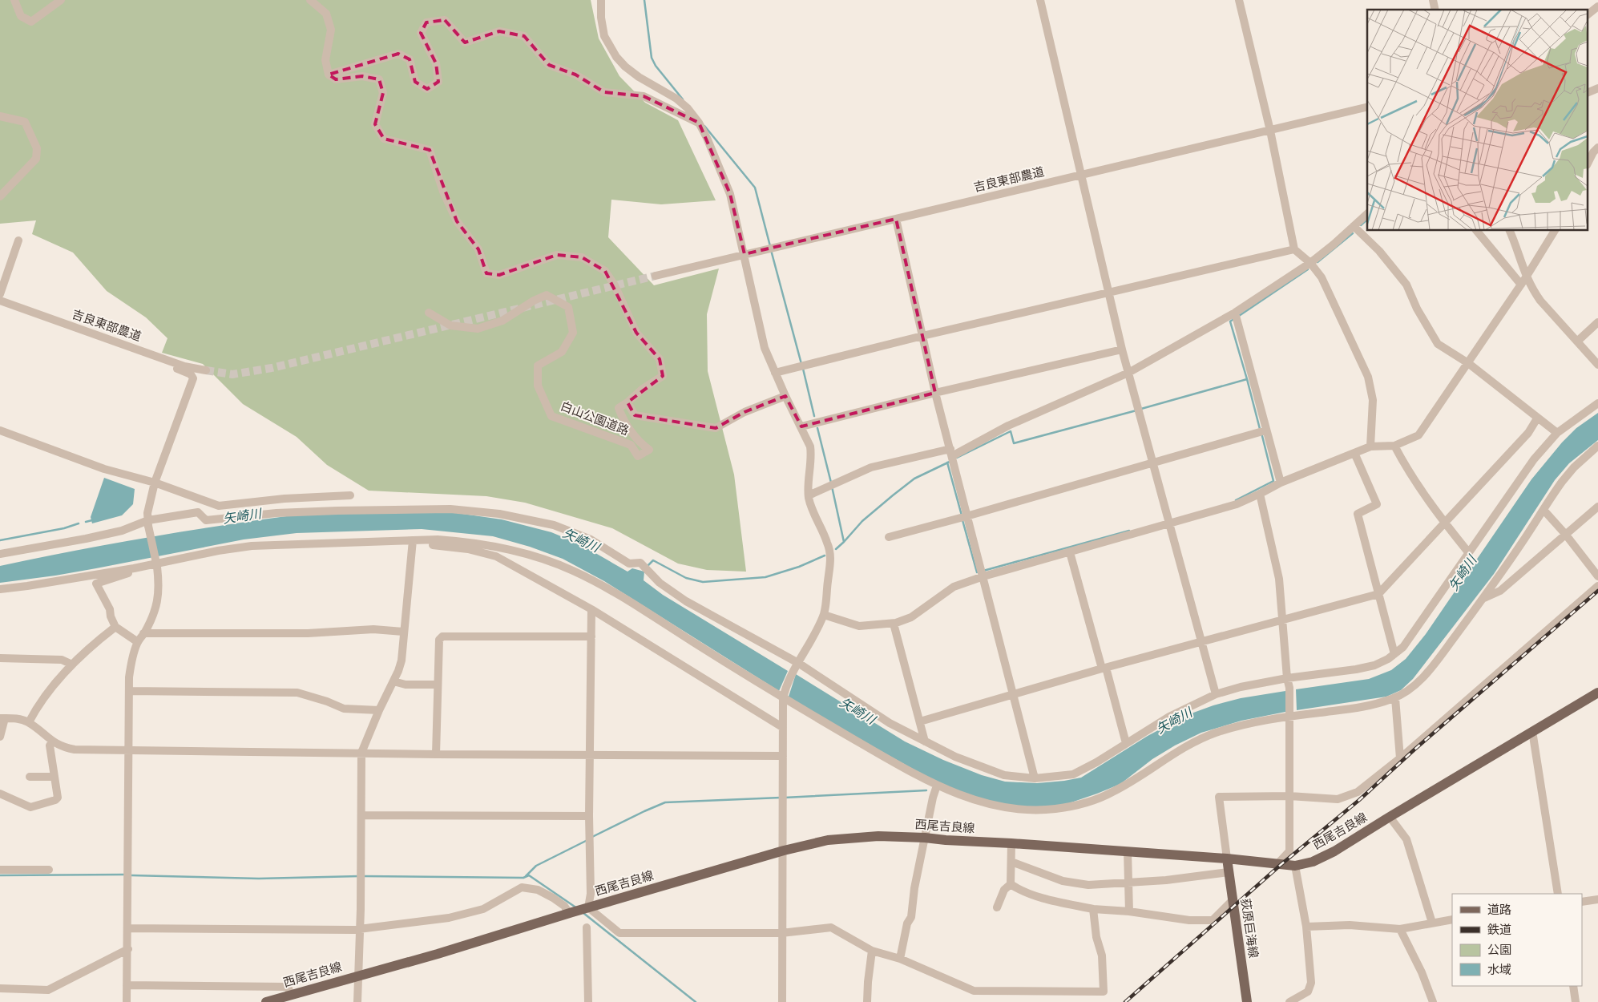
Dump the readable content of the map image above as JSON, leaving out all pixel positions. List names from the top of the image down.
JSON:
{
  "streets": {
    "main road": ["西尾吉良線", "荻原巨海線"],
    "street": ["吉良東部農道", "白山公園道路"]
  },
  "crossings": [
    ["西尾吉良線", "荻原巨海線"]
  ],
  "water": ["矢崎川"],
  "legend": [
    "道路",
    "鉄道",
    "公園",
    "水域"
  ]
}
